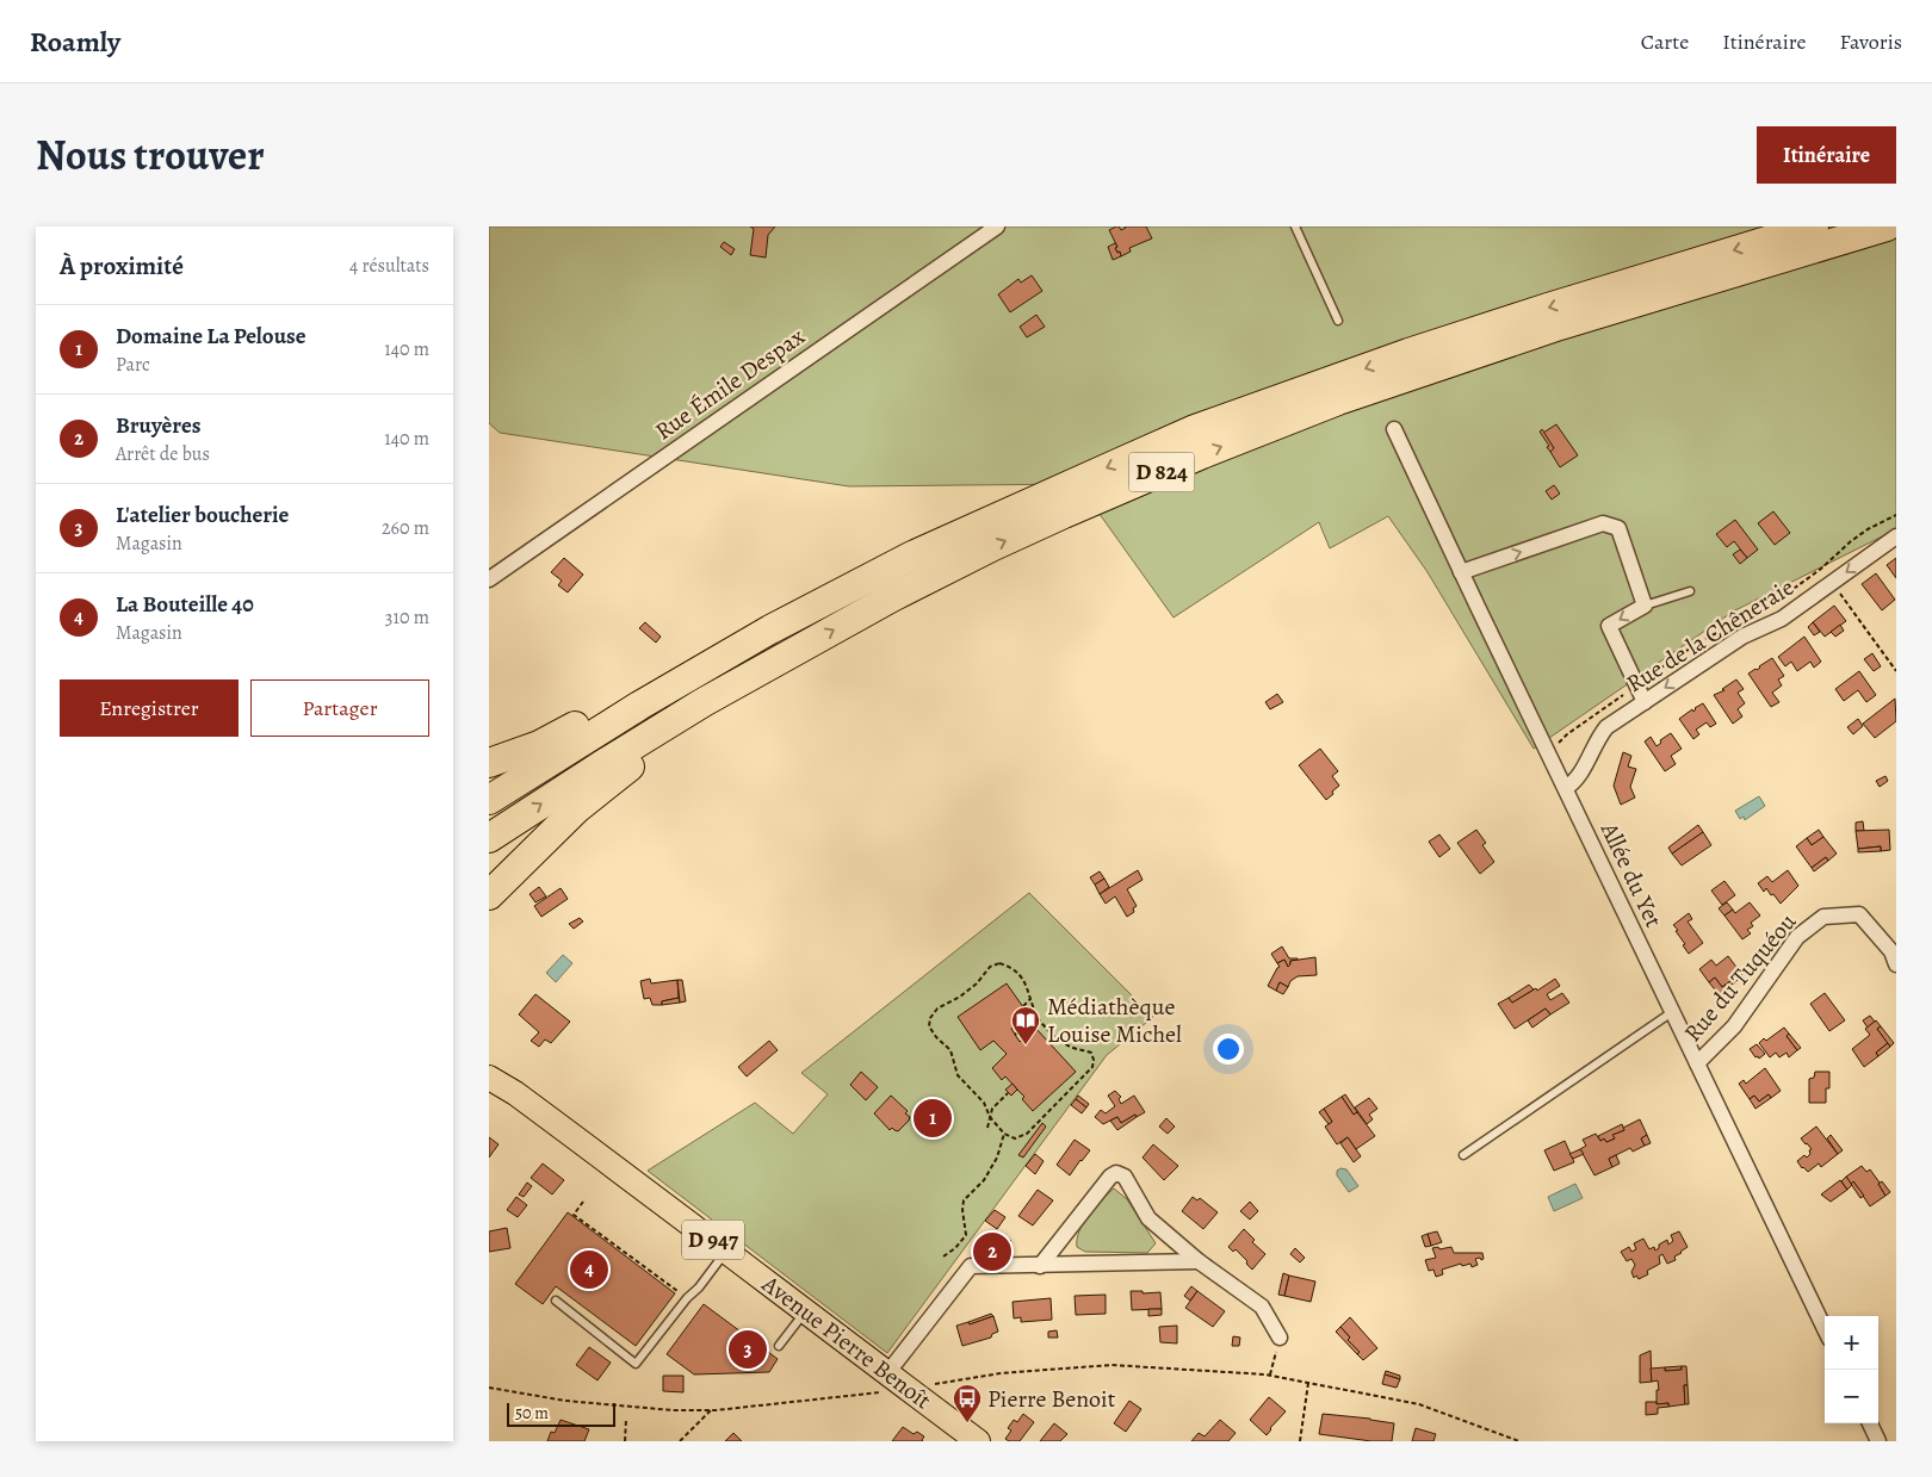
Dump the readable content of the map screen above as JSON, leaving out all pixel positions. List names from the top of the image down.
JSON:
{
  "streets": {
    "highway": ["D 824"],
    "main road": ["D 947", "Avenue Pierre Benoît"],
    "street": [
      "Rue Émile Despax",
      "Rue de la Chêneraie",
      "Allée du Yet",
      "Rue du Tuquéou"
    ]
  },
  "crossings": [
    ["Rue de la Chêneraie", "Allée du Yet"],
    ["Allée du Yet", "Rue du Tuquéou"]
  ],
  "one_way": ["Rue de la Chêneraie"],
  "places": {
    "library": ["Médiathèque Louise Michel"],
    "bus stop": ["Pierre Benoit"]
  },
  "scale_bar": "50 m",
  "page": {
    "header": "Roamly",
    "nav": ["Carte", "Itinéraire", "Favoris"],
    "title": "Nous trouver",
    "buttons": [
      "Itinéraire",
      ["Enregistrer", "Partager"]
    ],
    "heading": ["À proximité", "4 résultats"],
    "list": [
      {
        "mark": "1",
        "name": "Domaine La Pelouse",
        "note": "Parc",
        "value": "140 m"
      },
      {
        "mark": "2",
        "name": "Bruyères",
        "note": "Arrêt de bus",
        "value": "140 m"
      },
      {
        "mark": "3",
        "name": "L'atelier boucherie",
        "note": "Magasin",
        "value": "260 m"
      },
      {
        "mark": "4",
        "name": "La Bouteille 40",
        "note": "Magasin",
        "value": "310 m"
      }
    ],
    "pins": [
      "1",
      "2",
      "4",
      "3"
    ],
    "map_buttons": ["+", "−"],
    "scale": "50 m"
  }
}
